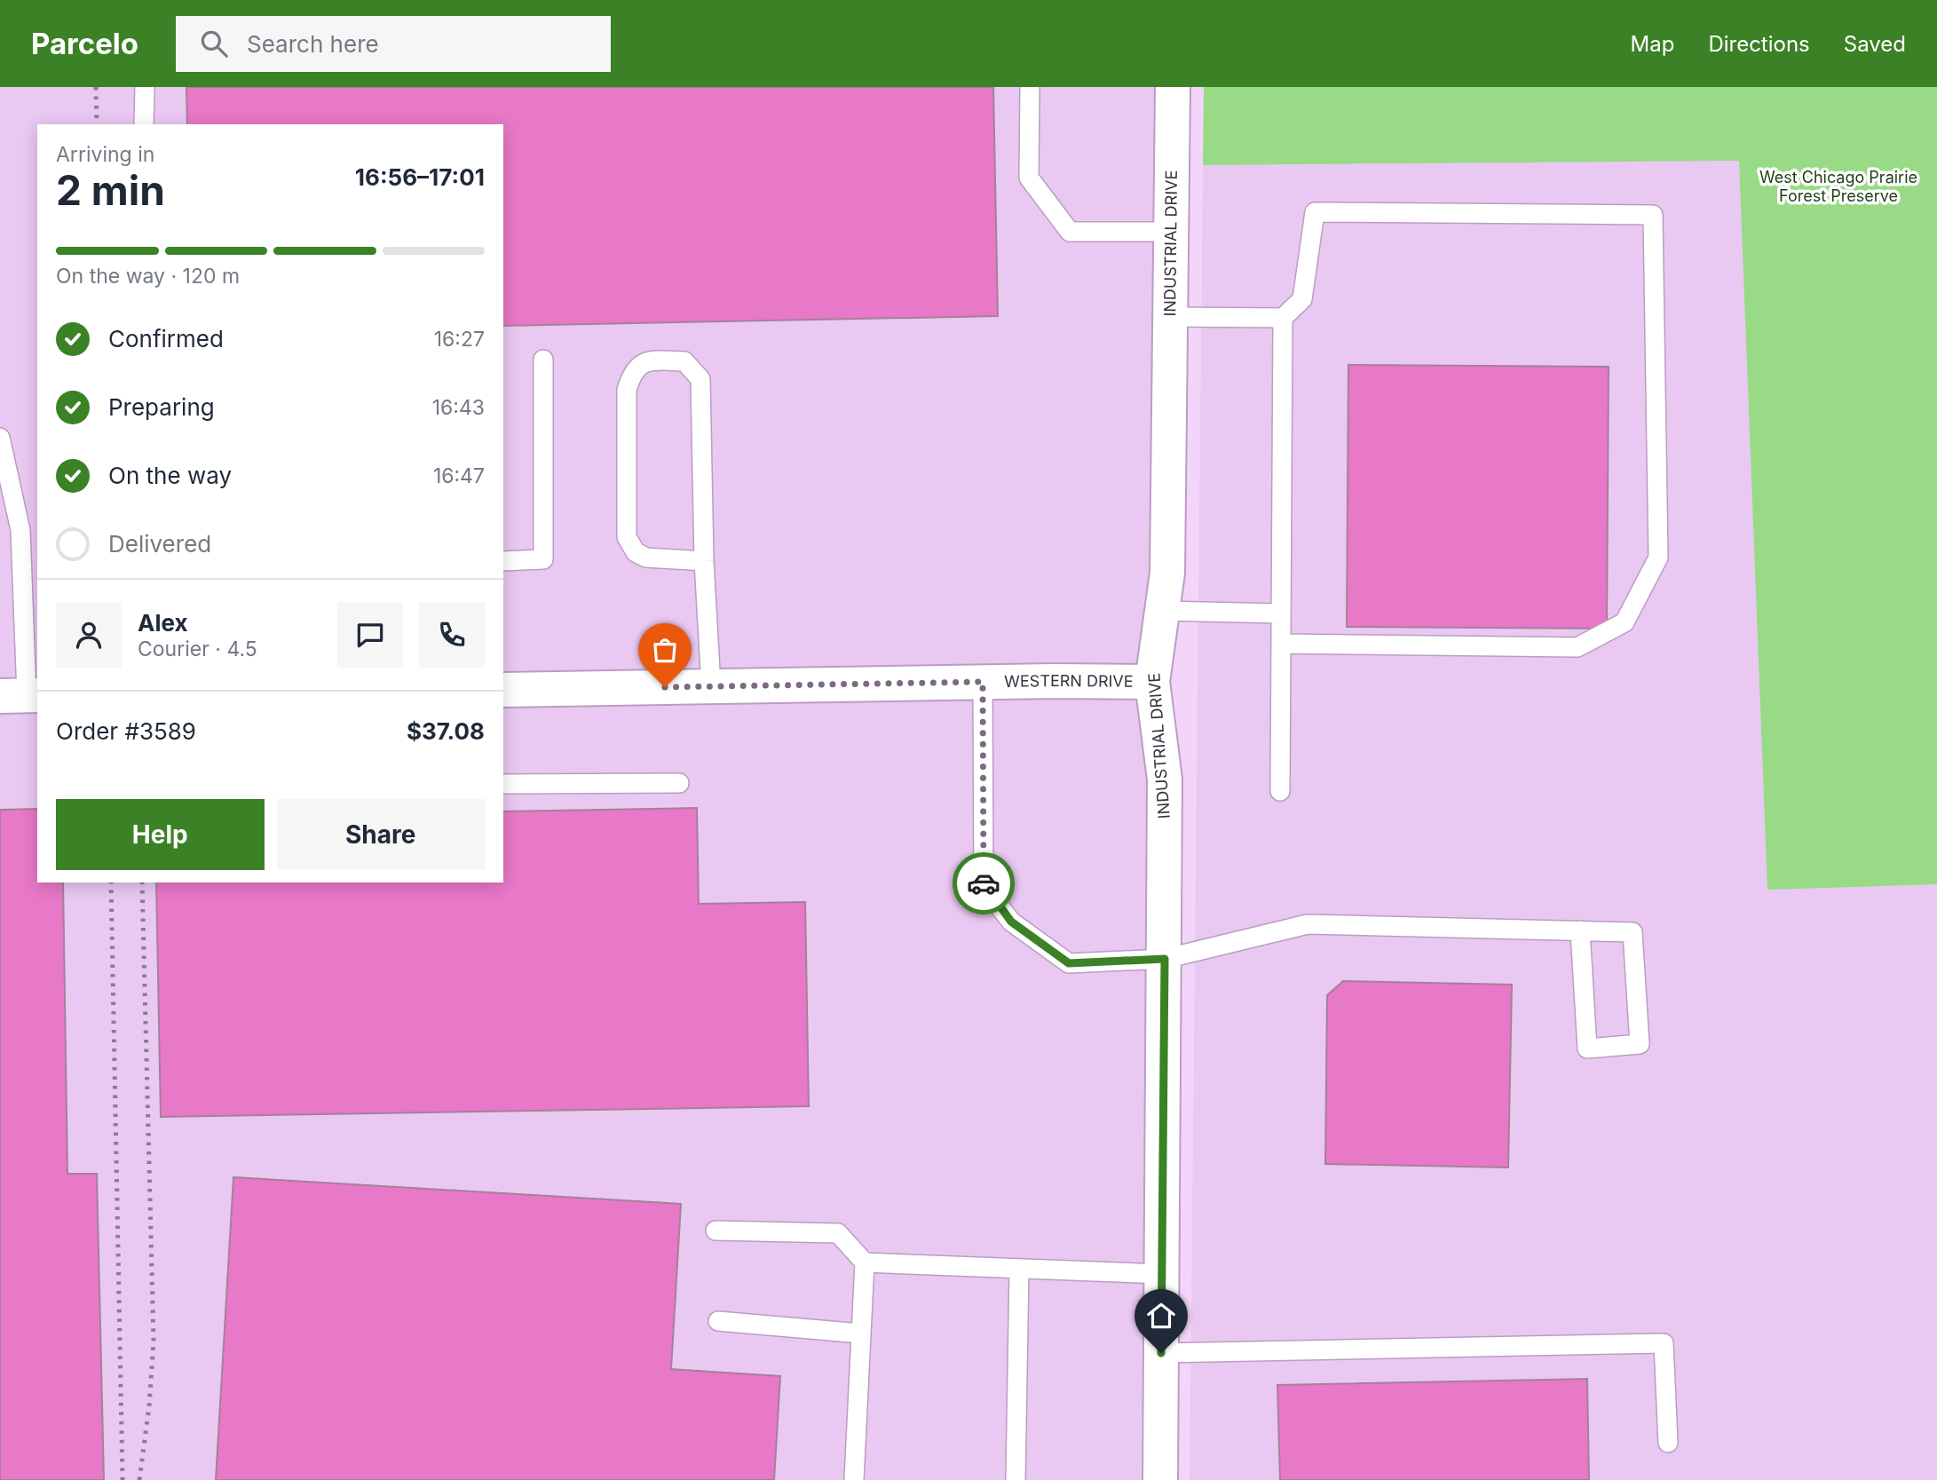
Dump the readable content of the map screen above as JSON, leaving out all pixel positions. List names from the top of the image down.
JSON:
{
  "streets": {
    "street": ["INDUSTRIAL DRIVE", "WESTERN DRIVE"]
  },
  "crossings": [
    ["INDUSTRIAL DRIVE", "WESTERN DRIVE"]
  ],
  "parks": ["West Chicago Prairie Forest Preserve"],
  "page": {
    "header": "Parcelo",
    "search": "Search here",
    "nav": ["Map", "Directions", "Saved"],
    "heading": ["2 min", "Arriving in", "16:56–17:01"],
    "panel": [
      "Alex",
      "Courier · 4.5",
      "Order #3589",
      "$37.08"
    ],
    "bar": "On the way · 120 m",
    "list": [
      ["Confirmed", "16:27"],
      ["Preparing", "16:43"],
      ["On the way", "16:47"],
      "Delivered"
    ],
    "buttons": ["Help", "Share"]
  }
}
